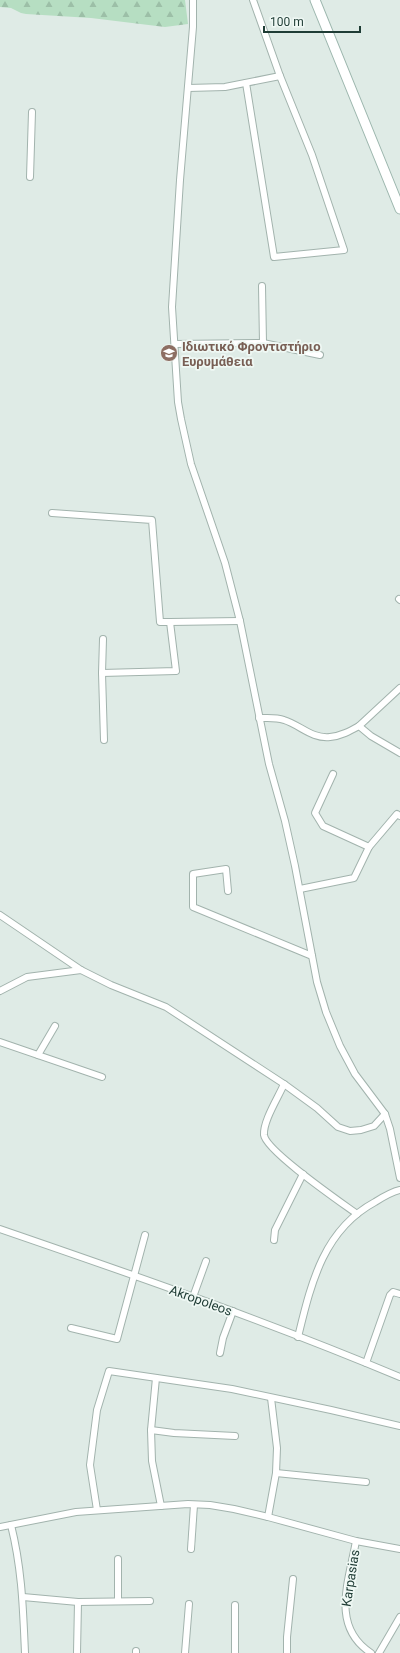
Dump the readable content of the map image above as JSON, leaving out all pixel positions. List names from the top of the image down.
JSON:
{
  "streets": {
    "street": ["Akropoleos", "Karpasias"]
  },
  "places": {
    "school or university": ["Ιδιωτικό Φροντιστήριο Ευρυμάθεια"]
  },
  "scale_bar": "100 m"
}
